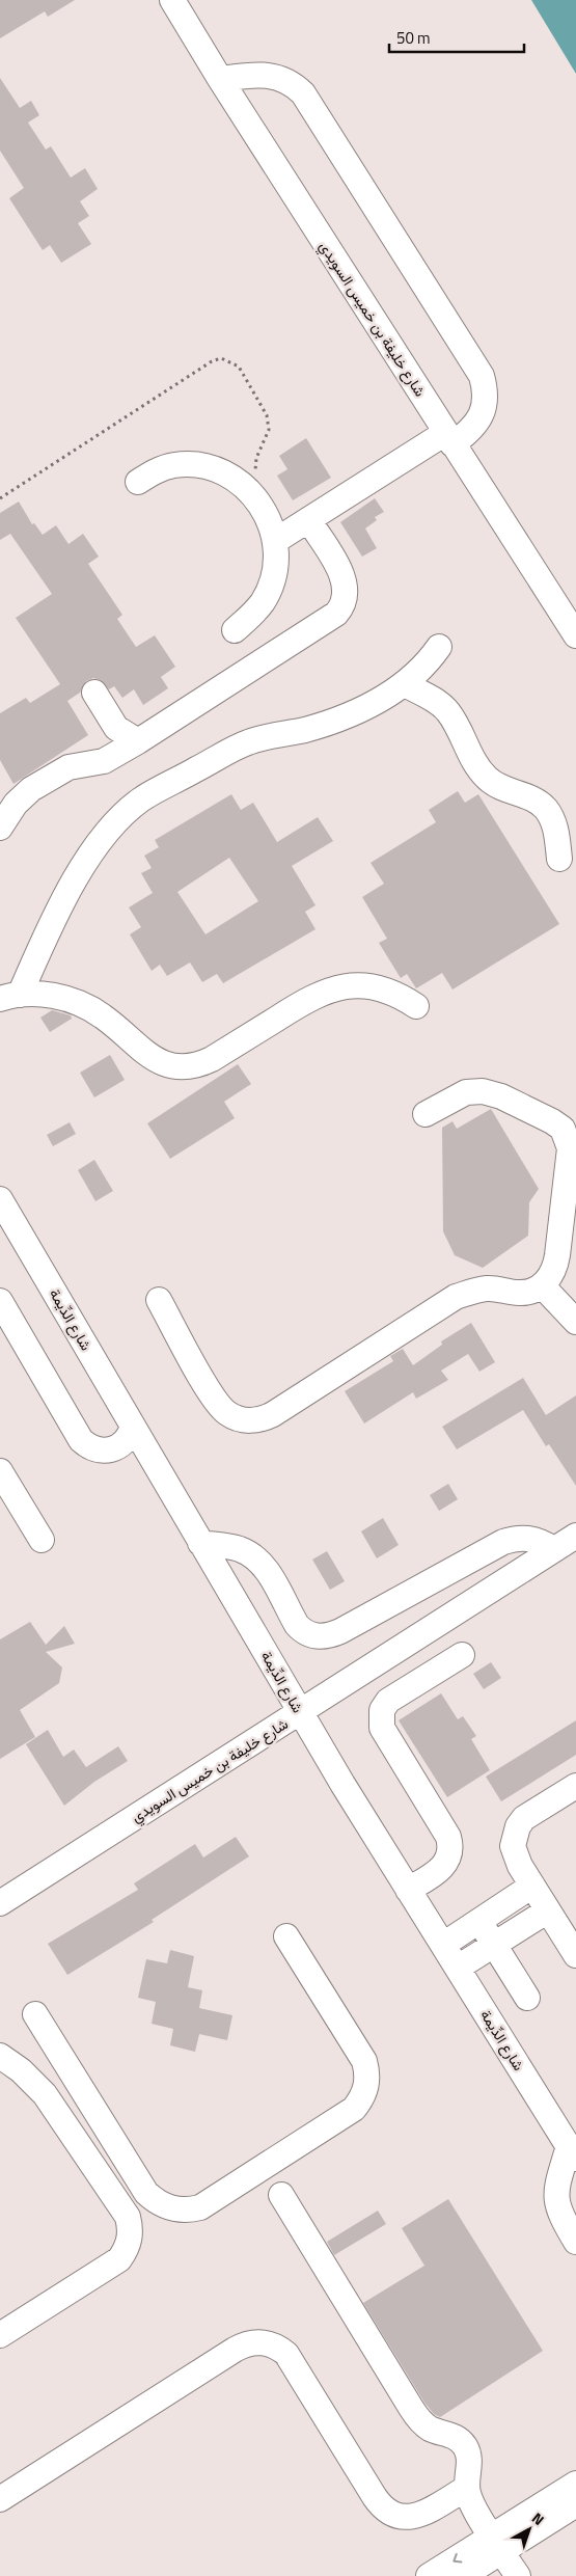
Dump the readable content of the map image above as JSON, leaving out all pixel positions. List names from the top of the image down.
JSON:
{
  "streets": {
    "street": ["شارع خليفة بن خميس السويدي", "شارع الدِّيمة"]
  },
  "crossings": [
    ["شارع خليفة بن خميس السويدي", "شارع الدِّيمة"]
  ],
  "scale_bar": "50 m",
  "north": "top right"
}
